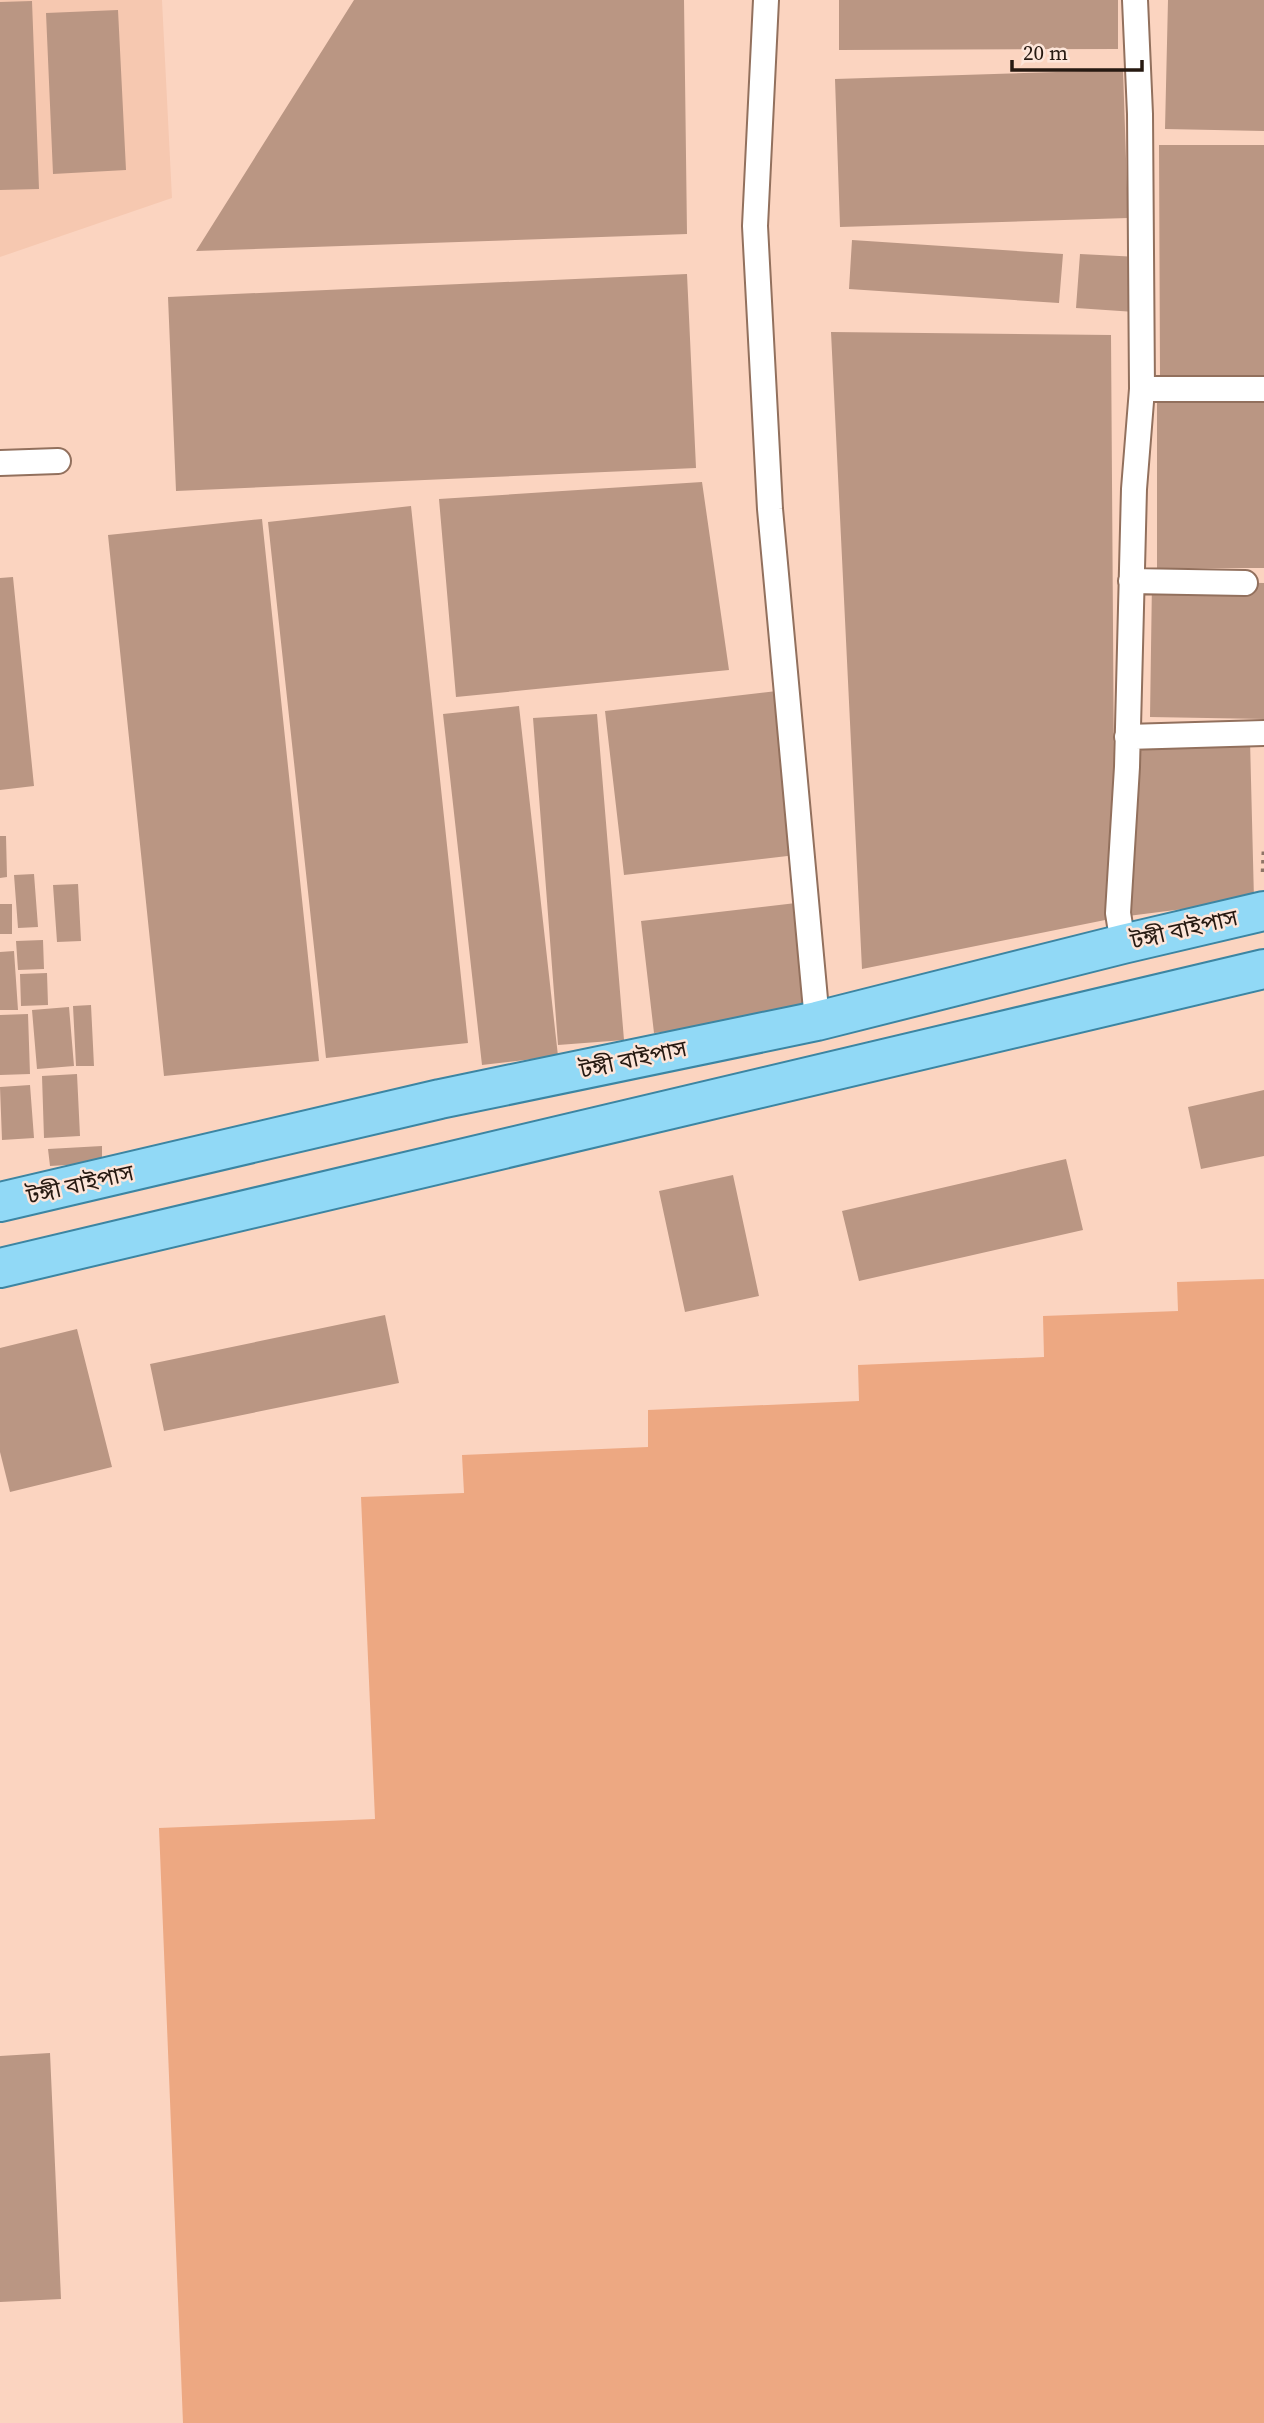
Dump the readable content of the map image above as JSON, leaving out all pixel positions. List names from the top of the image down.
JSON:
{
  "streets": {
    "main road": ["টঙ্গী বাইপাস"]
  },
  "scale_bar": "20 m"
}
